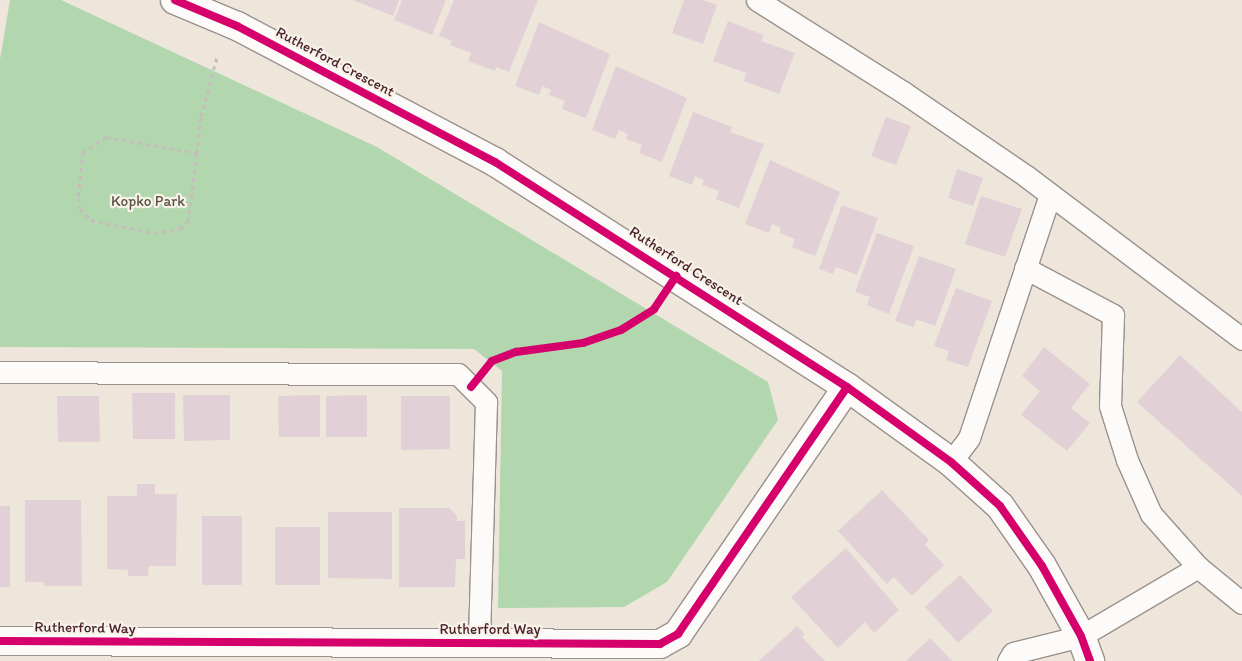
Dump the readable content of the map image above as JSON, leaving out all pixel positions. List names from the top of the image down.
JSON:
{
  "streets": {
    "street": ["Rutherford Crescent", "Rutherford Way"]
  },
  "crossings": [
    ["Rutherford Crescent", "Rutherford Way"]
  ],
  "parks": ["Kopko Park"]
}
